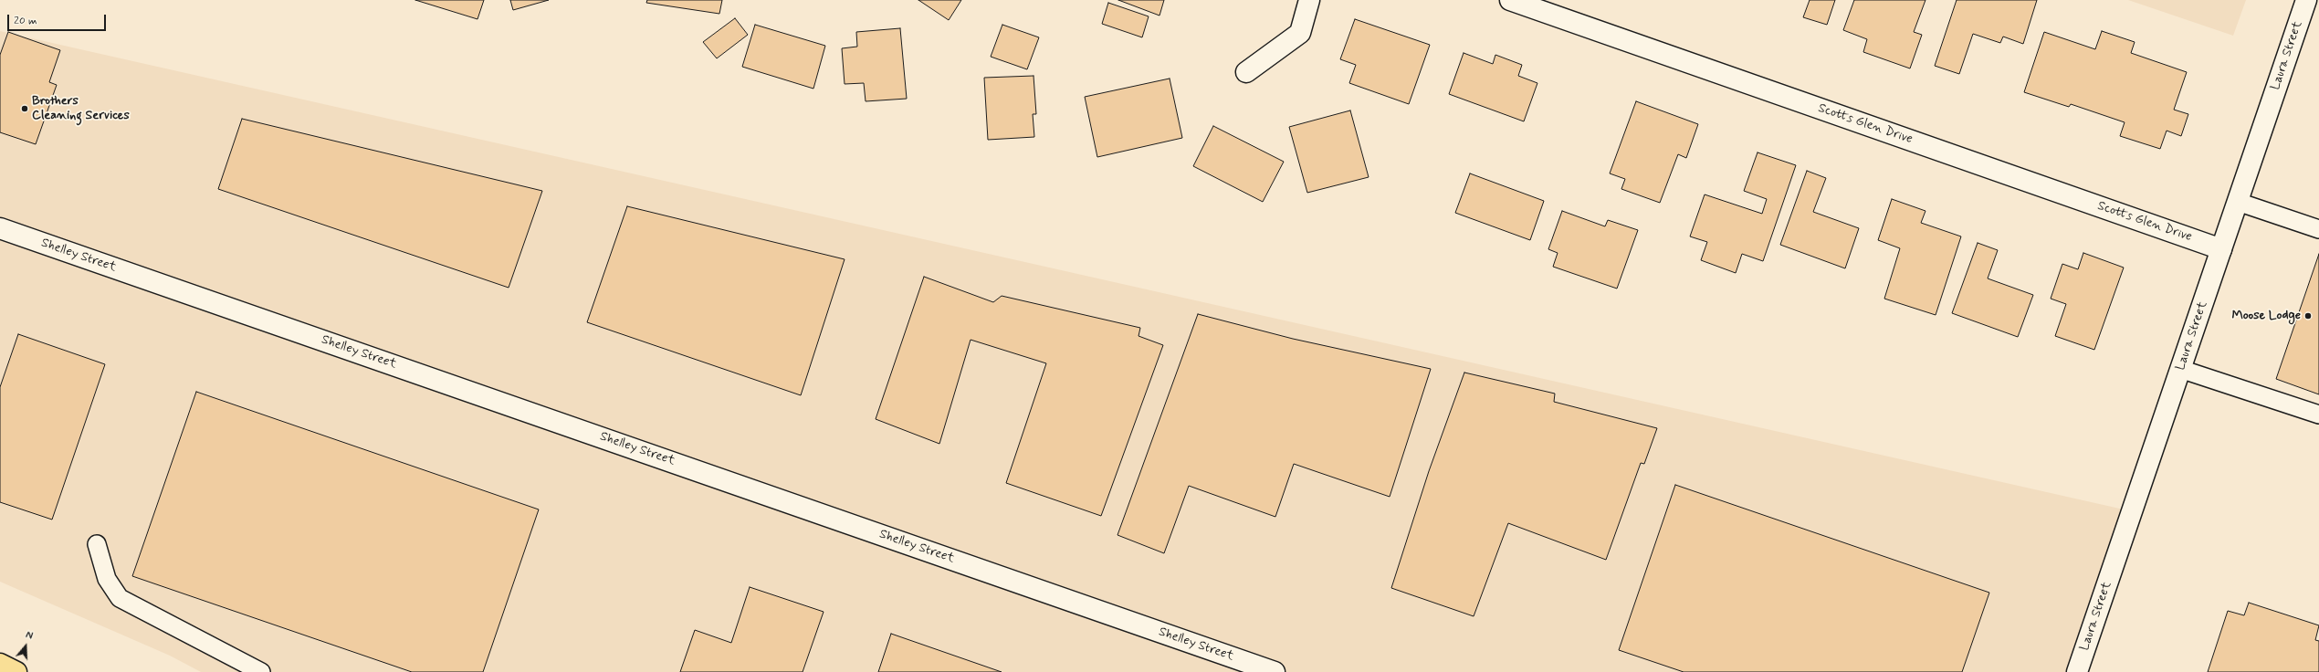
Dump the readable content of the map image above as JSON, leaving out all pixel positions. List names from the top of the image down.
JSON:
{
  "streets": {
    "street": ["Laura Street", "Scotts Glen Drive", "Shelley Street"]
  },
  "crossings": [
    ["Laura Street", "Scotts Glen Drive"]
  ],
  "places": ["Brothers Cleaning Services", "Moose Lodge"],
  "scale_bar": "20 m",
  "north": "top"
}
